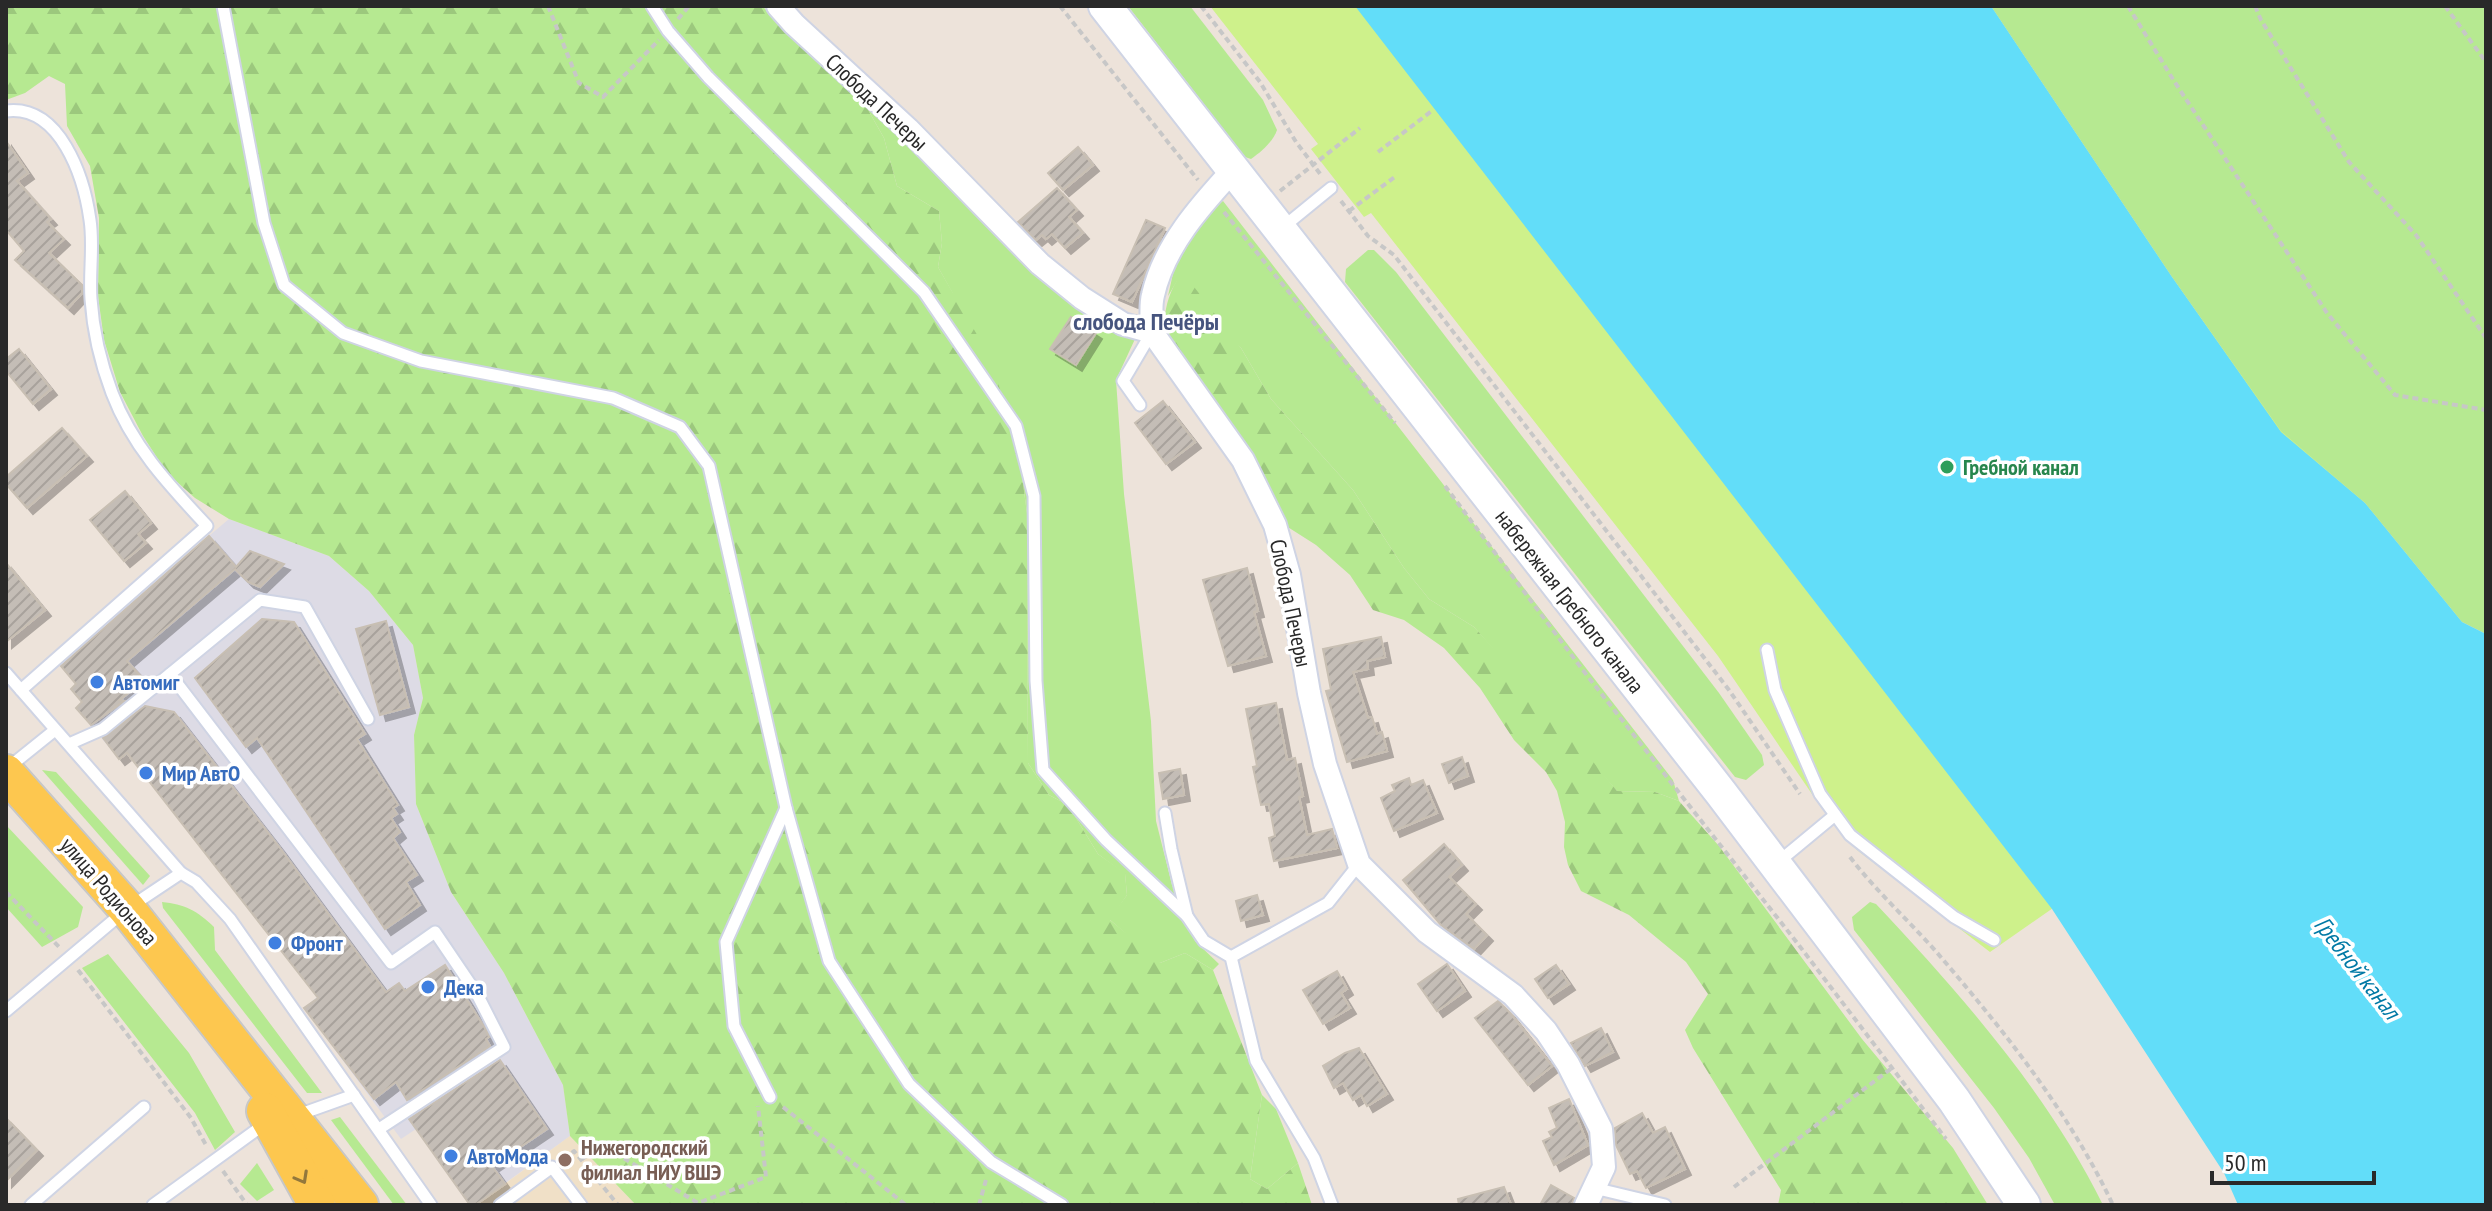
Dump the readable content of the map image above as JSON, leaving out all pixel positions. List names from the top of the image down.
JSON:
{
  "streets": {
    "main road": ["улица Родионова"],
    "street": ["Слобода Печеры", "набережная Гребного канала"]
  },
  "districts": ["слобода Печёры"],
  "water": ["Гребной канал"],
  "places": [
    "Гребной канал",
    "Автомиг",
    "Мир АвтО",
    "Фронт",
    "Дека",
    "АвтоМода",
    "Нижегородский филиал НИУ ВШЭ"
  ],
  "scale_bar": "50 m"
}
